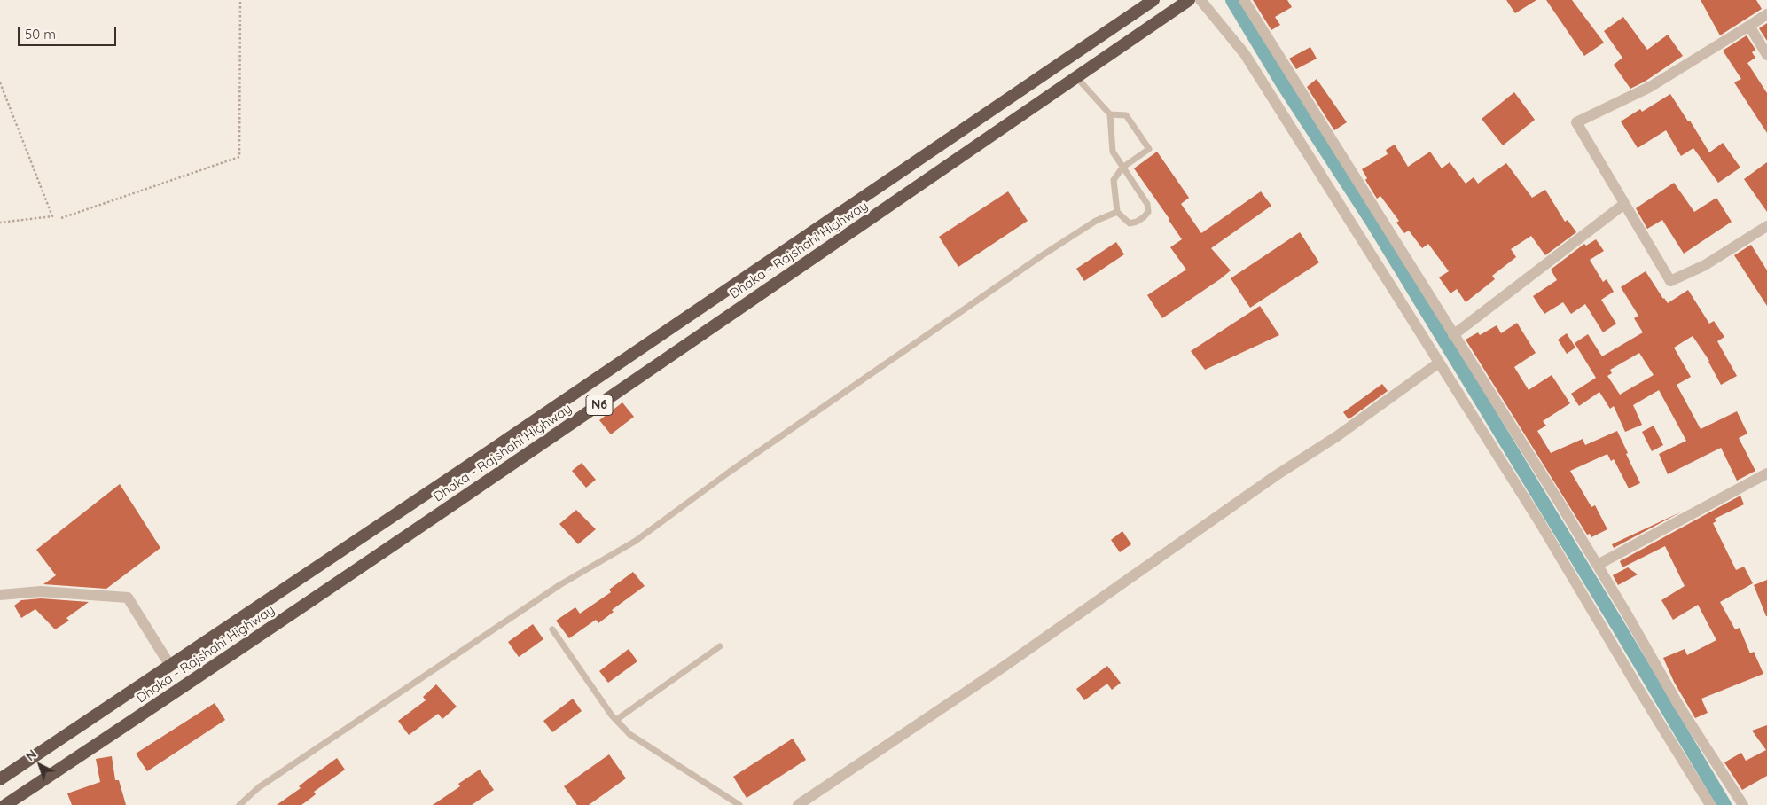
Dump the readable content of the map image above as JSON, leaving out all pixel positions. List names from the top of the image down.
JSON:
{
  "streets": {
    "highway": ["Dhaka - Rajshahi Highway", "N6"]
  },
  "scale_bar": "50 m",
  "north": "top left"
}
